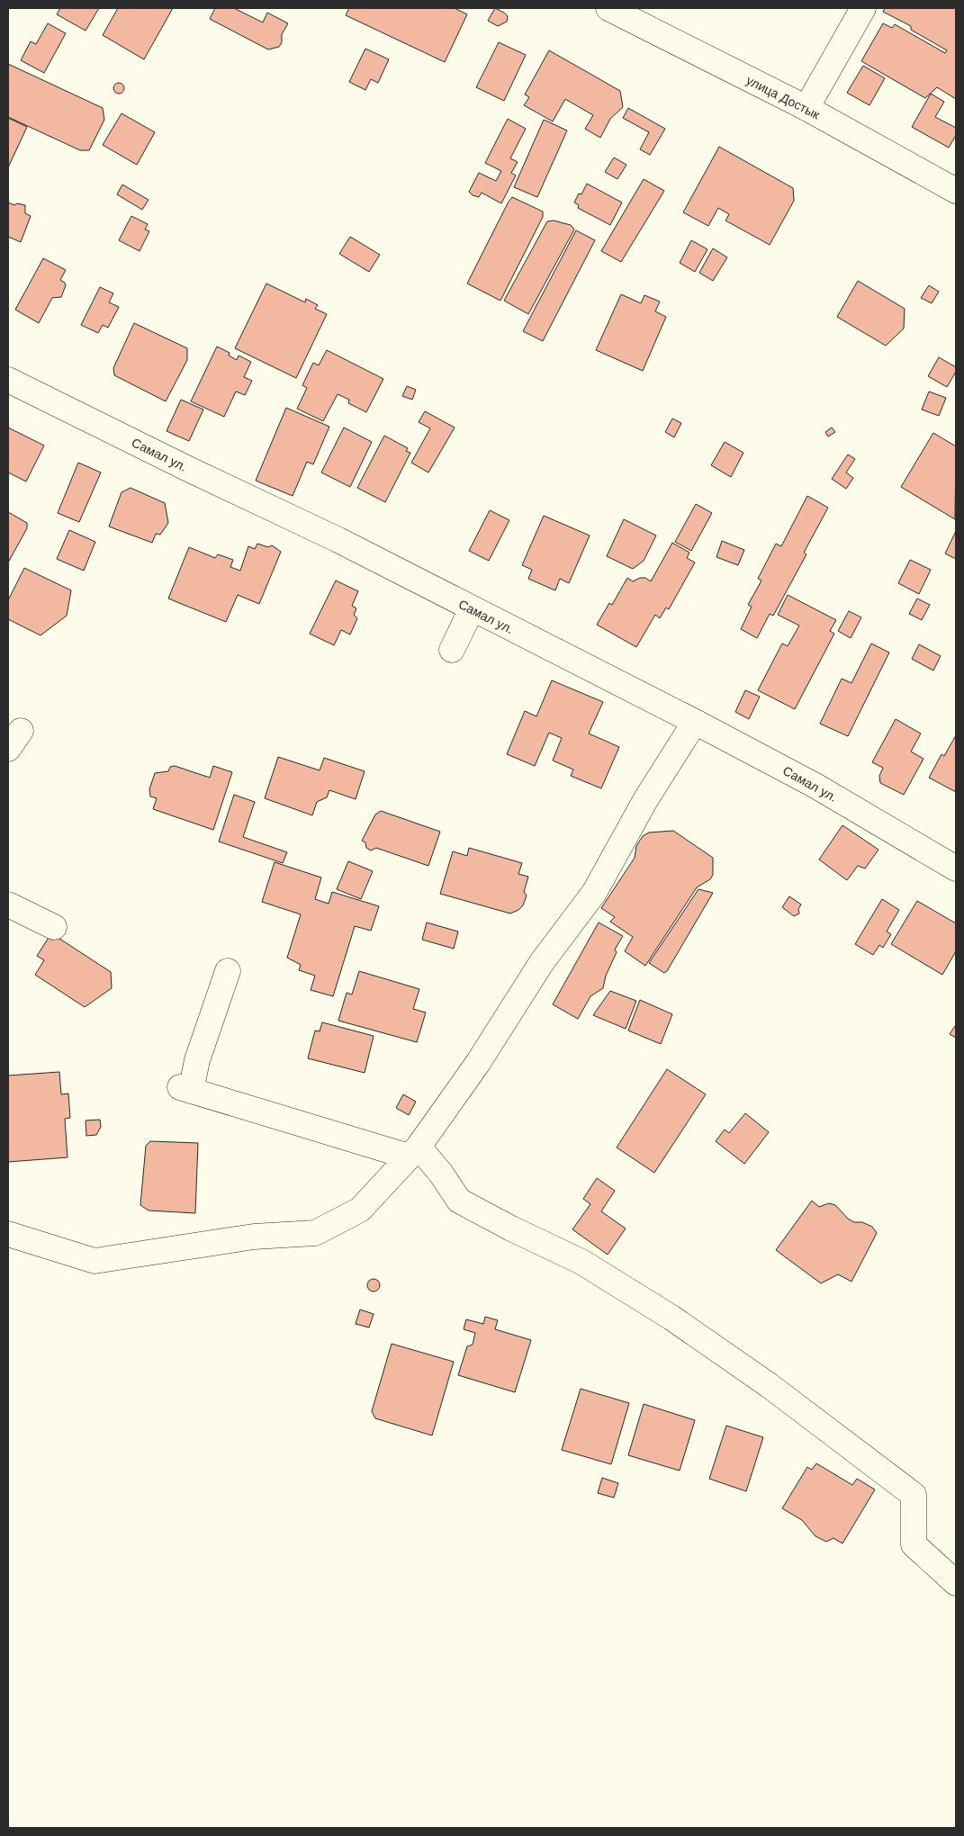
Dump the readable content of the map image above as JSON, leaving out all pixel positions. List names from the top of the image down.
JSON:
{
  "streets": {
    "street": ["улица Достык", "Самал ул."]
  }
}
